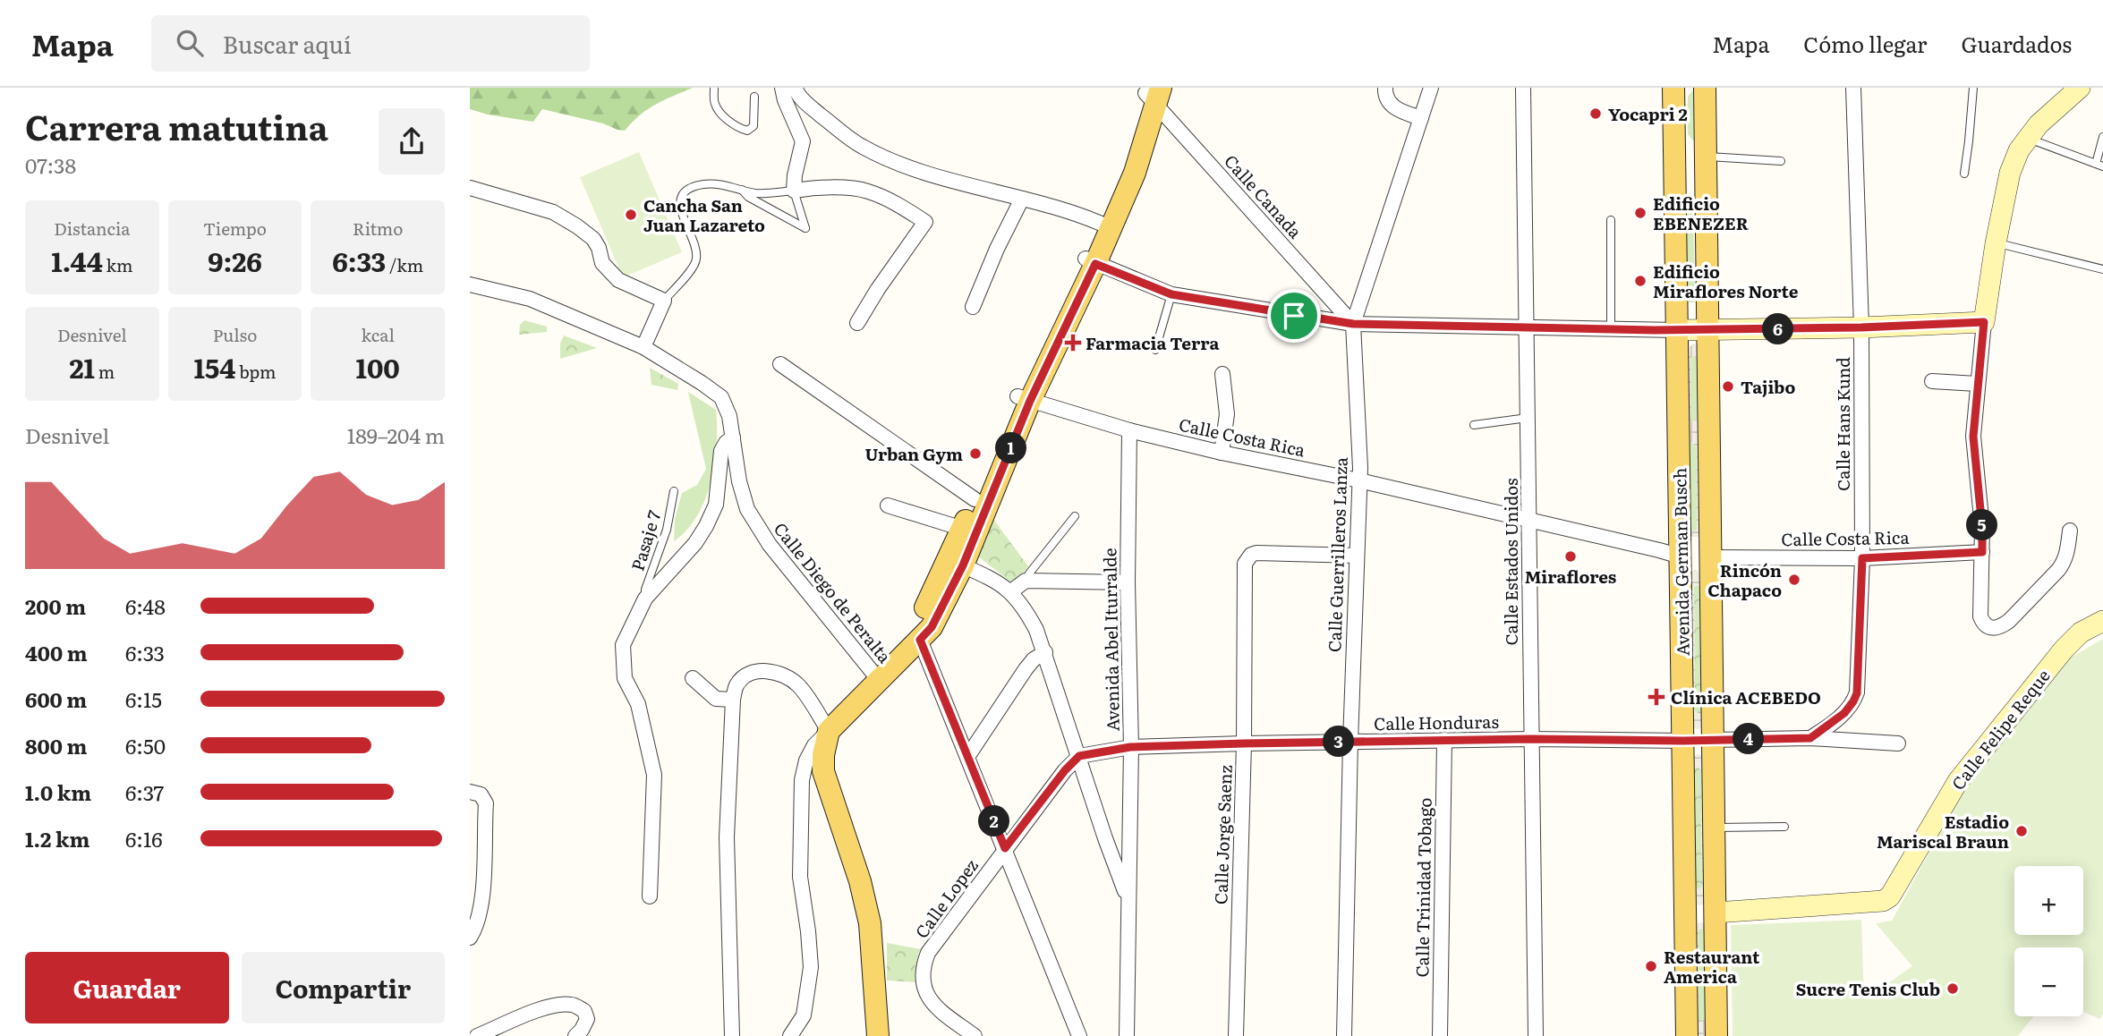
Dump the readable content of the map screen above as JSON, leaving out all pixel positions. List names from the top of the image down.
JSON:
{
  "streets": {
    "main road": ["Avenida German Busch"],
    "street": [
      "Calle Canada",
      "Calle Hans Kund",
      "Calle Costa Rica",
      "Calle Guerrilleros Lanza",
      "Calle Estados Unidos",
      "Calle Diego de Peralta",
      "Avenida Abel Iturralde",
      "Calle Honduras",
      "Calle Felipe Reque",
      "Calle Jorge Saenz",
      "Calle Trinidad Tobago",
      "Calle Lopez"
    ],
    "lane": ["Pasaje 7"]
  },
  "crossings": [
    ["Calle Canada", "Calle Guerrilleros Lanza"],
    ["Calle Hans Kund", "Calle Costa Rica"],
    ["Calle Costa Rica", "Calle Guerrilleros Lanza"],
    ["Calle Costa Rica", "Calle Estados Unidos"],
    ["Calle Costa Rica", "Avenida German Busch"],
    ["Calle Costa Rica", "Avenida Abel Iturralde"],
    ["Calle Guerrilleros Lanza", "Calle Honduras"],
    ["Calle Guerrilleros Lanza", "Calle Jorge Saenz"],
    ["Calle Estados Unidos", "Calle Honduras"],
    ["Avenida German Busch", "Calle Honduras"],
    ["Avenida German Busch", "Calle Felipe Reque"],
    ["Avenida Abel Iturralde", "Calle Honduras"],
    ["Calle Honduras", "Calle Jorge Saenz"],
    ["Calle Honduras", "Calle Trinidad Tobago"],
    ["Calle Honduras", "Calle Lopez"]
  ],
  "places": {
    "other": [
      "Yocapri 2",
      "Edificio EBENEZER",
      "Cancha San Juan Lazareto",
      "Edificio Miraflores Norte",
      "Tajibo",
      "Urban Gym",
      "Miraflores",
      "Rincón Chapaco",
      "Estadio Mariscal Braun",
      "Restaurant America",
      "Sucre Tenis Club"
    ],
    "health": ["Farmacia Terra", "Clínica ACEBEDO"]
  },
  "page": {
    "header": "Mapa",
    "search": "Buscar aquí",
    "nav": ["Mapa", "Cómo llegar", "Guardados"],
    "heading": ["Carrera matutina", "07:38"],
    "stats": [
      ["Distancia", "1.44 km"],
      ["Tiempo", "9:26"],
      ["Ritmo", "6:33 /km"],
      ["Desnivel", "21 m"],
      ["Pulso", "154 bpm"],
      ["kcal", "100"]
    ],
    "pins": [
      "6",
      "1",
      "5",
      "4",
      "3",
      "2"
    ],
    "chart": ["Desnivel", "189–204 m"],
    "list": [
      {
        "name": "200 m",
        "note": "6:48"
      },
      {
        "name": "400 m",
        "note": "6:33"
      },
      {
        "name": "600 m",
        "note": "6:15"
      },
      {
        "name": "800 m",
        "note": "6:50"
      },
      {
        "name": "1.0 km",
        "note": "6:37"
      },
      {
        "name": "1.2 km",
        "note": "6:16"
      }
    ],
    "map_buttons": ["+", "−"],
    "buttons": ["Guardar", "Compartir"]
  }
}
